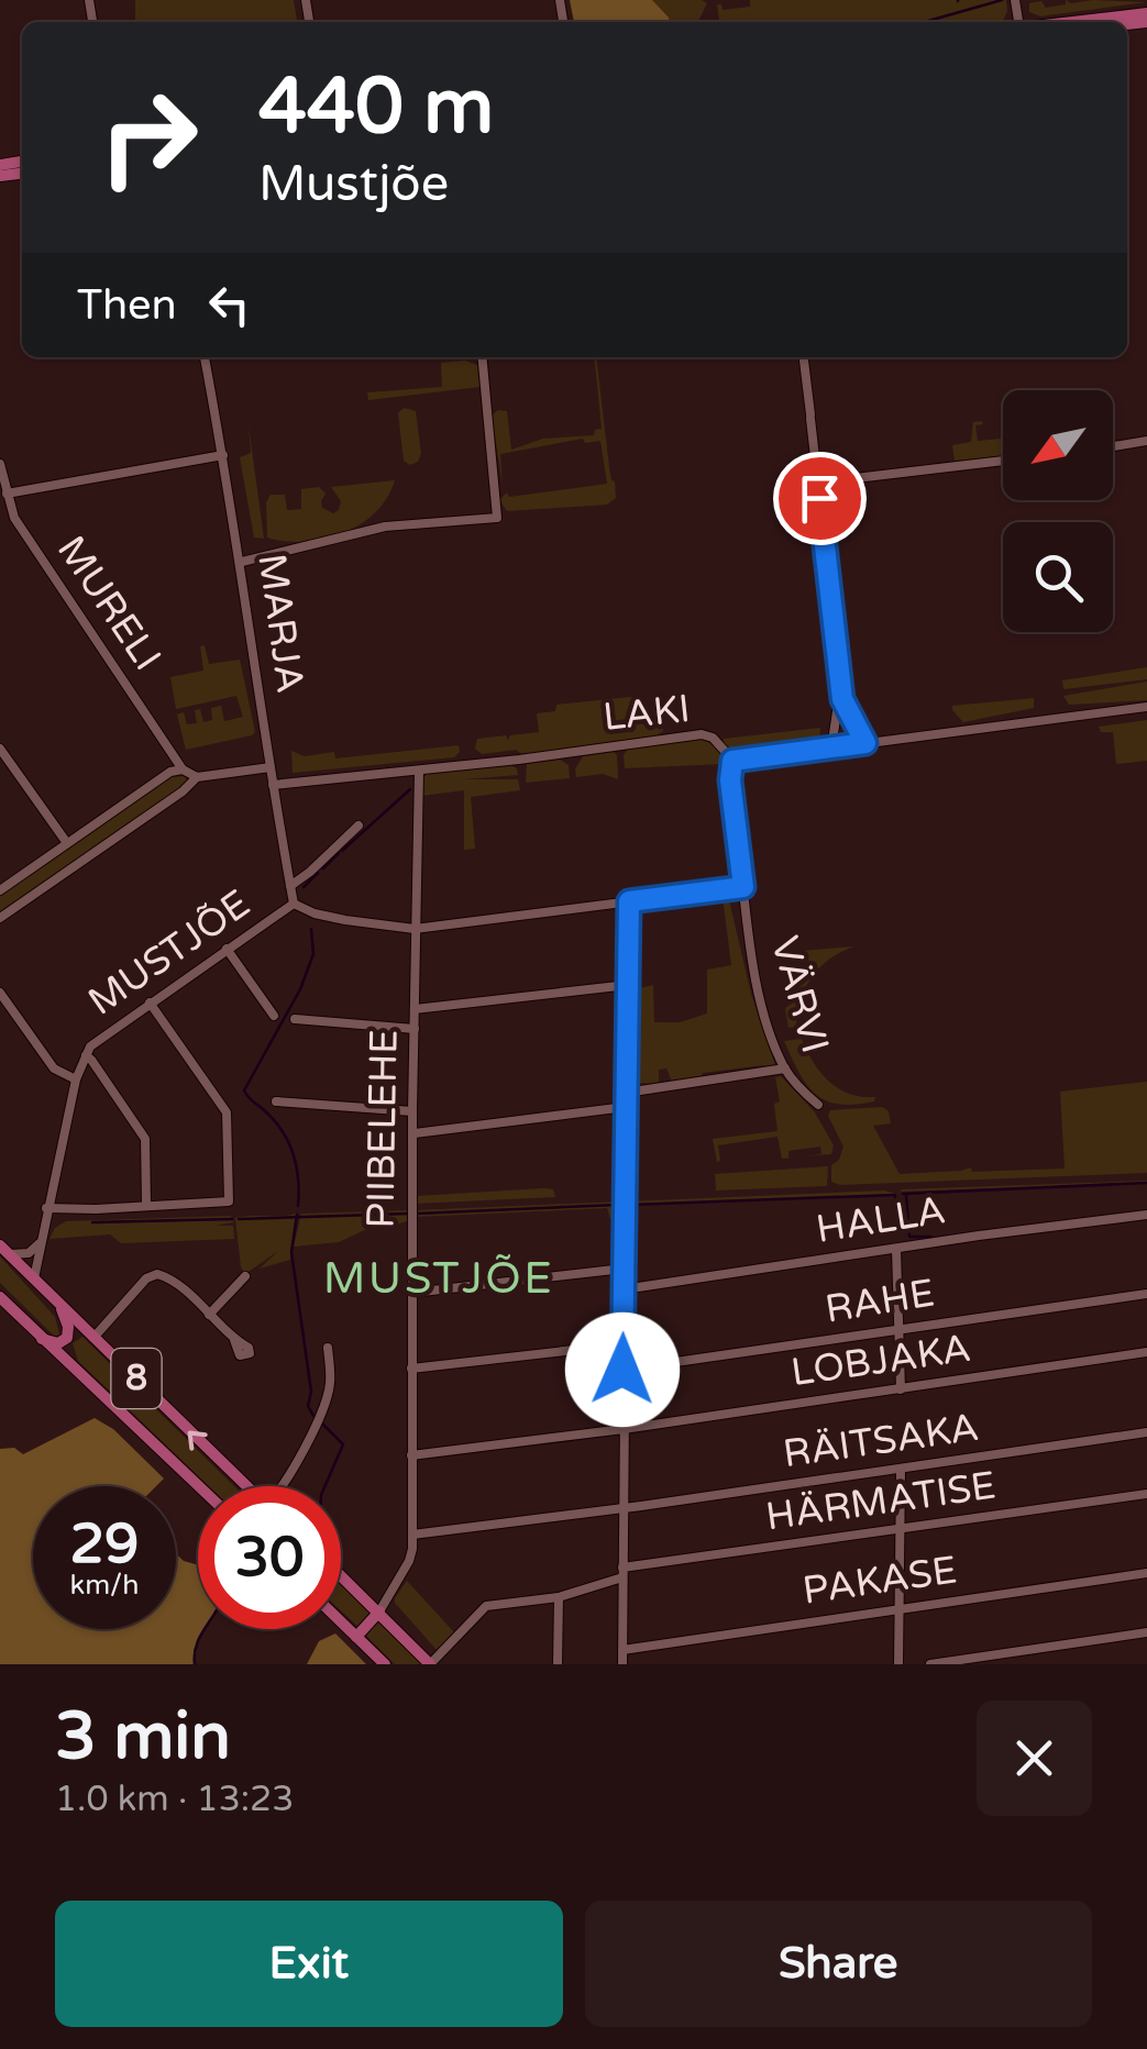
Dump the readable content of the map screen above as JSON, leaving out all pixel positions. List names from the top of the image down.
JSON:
{
  "streets": {
    "main road": ["8"],
    "street": [
      "MURELI",
      "MARJA",
      "LAKI",
      "MUSTJÕE",
      "VÄRVI",
      "PIIBELEHE",
      "HALLA",
      "RAHE",
      "LOBJAKA",
      "RÄITSAKA",
      "HÄRMATISE",
      "PAKASE"
    ]
  },
  "crossings": [
    ["MARJA", "LAKI"],
    ["MARJA", "MUSTJÕE"],
    ["LAKI", "VÄRVI"],
    ["LAKI", "PIIBELEHE"],
    ["MUSTJÕE", "VÄRVI"],
    ["MUSTJÕE", "PIIBELEHE"],
    ["MUSTJÕE", "8"],
    ["PIIBELEHE", "LOBJAKA"],
    ["PIIBELEHE", "RÄITSAKA"]
  ],
  "districts": ["MUSTJÕE"],
  "north": "bottom left",
  "page": {
    "turn": ["440 m", "Mustjõe"],
    "then": "Then",
    "speed": "29 km/h",
    "limit": "30",
    "heading": ["3 min", "1.0 km · 13:23"],
    "buttons": ["Exit", "Share"]
  }
}
